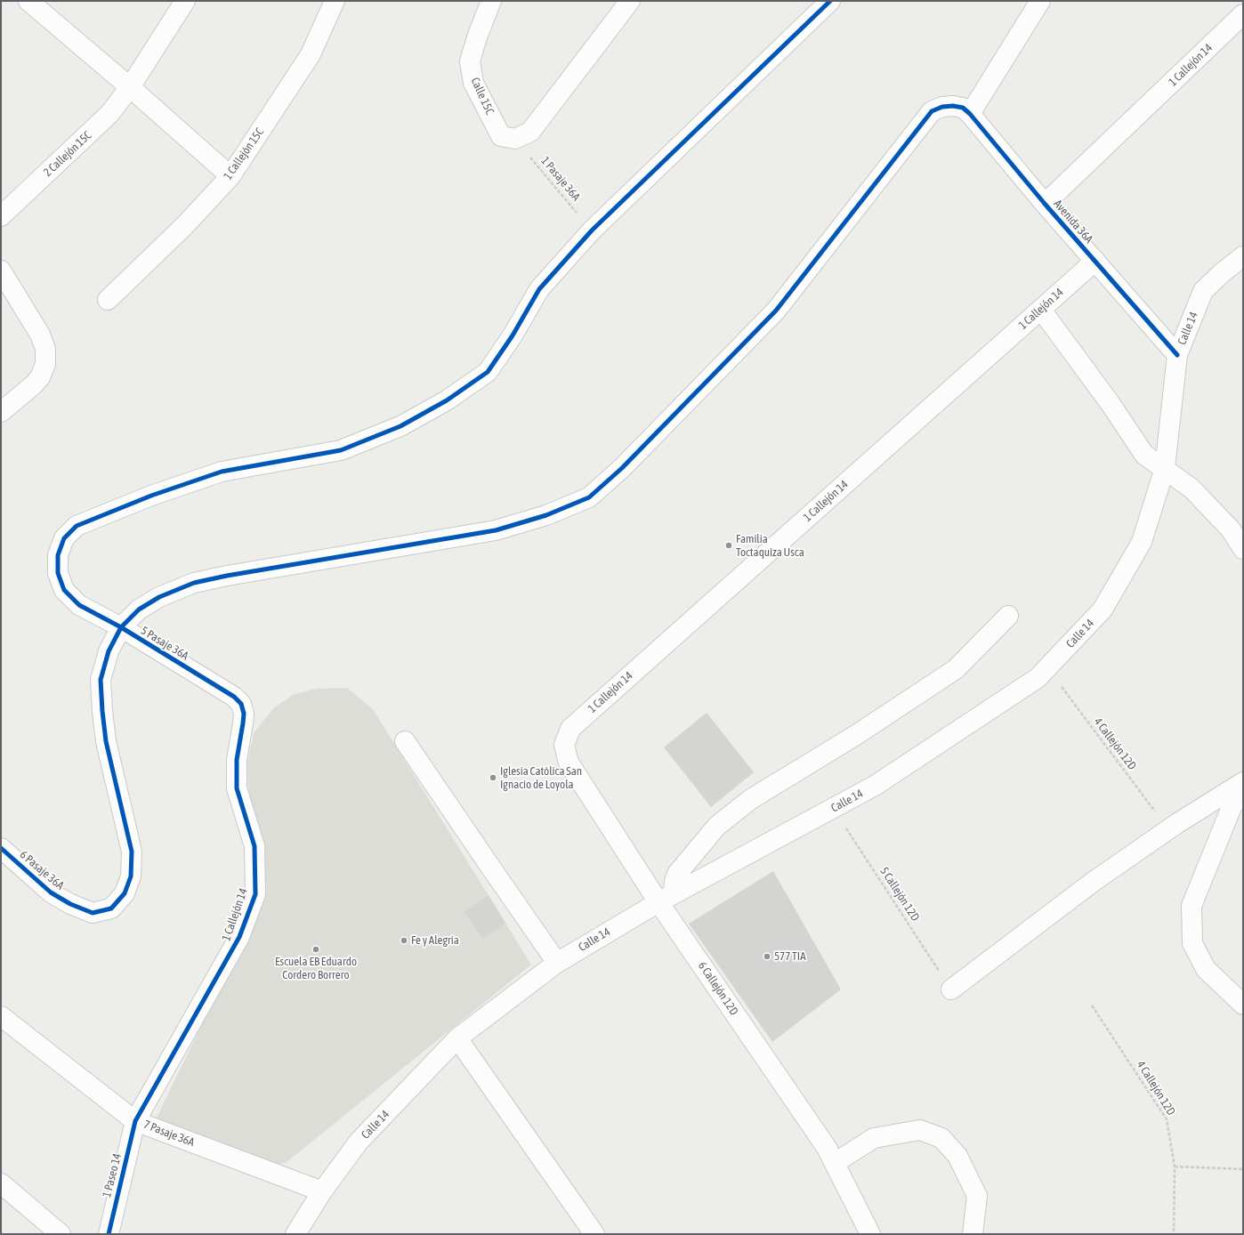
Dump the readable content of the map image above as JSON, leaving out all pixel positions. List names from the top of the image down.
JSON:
{
  "streets": {
    "street": [
      "1 Callejón 14",
      "Calle 15C",
      "2 Callejón 15C",
      "1 Callejón 15C",
      "Avenida 36A",
      "Calle 14",
      "5 Pasaje 36A",
      "6 Pasaje 36A",
      "6 Callejón 12D",
      "7 Pasaje 36A",
      "1 Paseo 14"
    ],
    "path": ["1 Pasaje 36A", "4 Callejón 12D", "5 Callejón 12D"]
  },
  "crossings": [
    ["1 Callejón 14", "Avenida 36A"],
    ["1 Callejón 14", "5 Pasaje 36A"],
    ["1 Callejón 14", "6 Callejón 12D"],
    ["1 Callejón 14", "7 Pasaje 36A"],
    ["1 Callejón 14", "1 Paseo 14"],
    ["Calle 15C", "1 Pasaje 36A"],
    ["1 Pasaje 36A", "5 Pasaje 36A"],
    ["Avenida 36A", "Calle 14"],
    ["Calle 14", "4 Callejón 12D"],
    ["Calle 14", "5 Callejón 12D"],
    ["Calle 14", "6 Callejón 12D"],
    ["Calle 14", "7 Pasaje 36A"],
    ["5 Pasaje 36A", "6 Pasaje 36A"],
    ["7 Pasaje 36A", "1 Paseo 14"]
  ],
  "places": [
    "Familia Toctaquiza Usca",
    "Iglesia Católica San Ignacio de Loyola",
    "Fe y Alegria",
    "Escuela EB Eduardo Cordero Borrero",
    "577 TIA"
  ]
}
